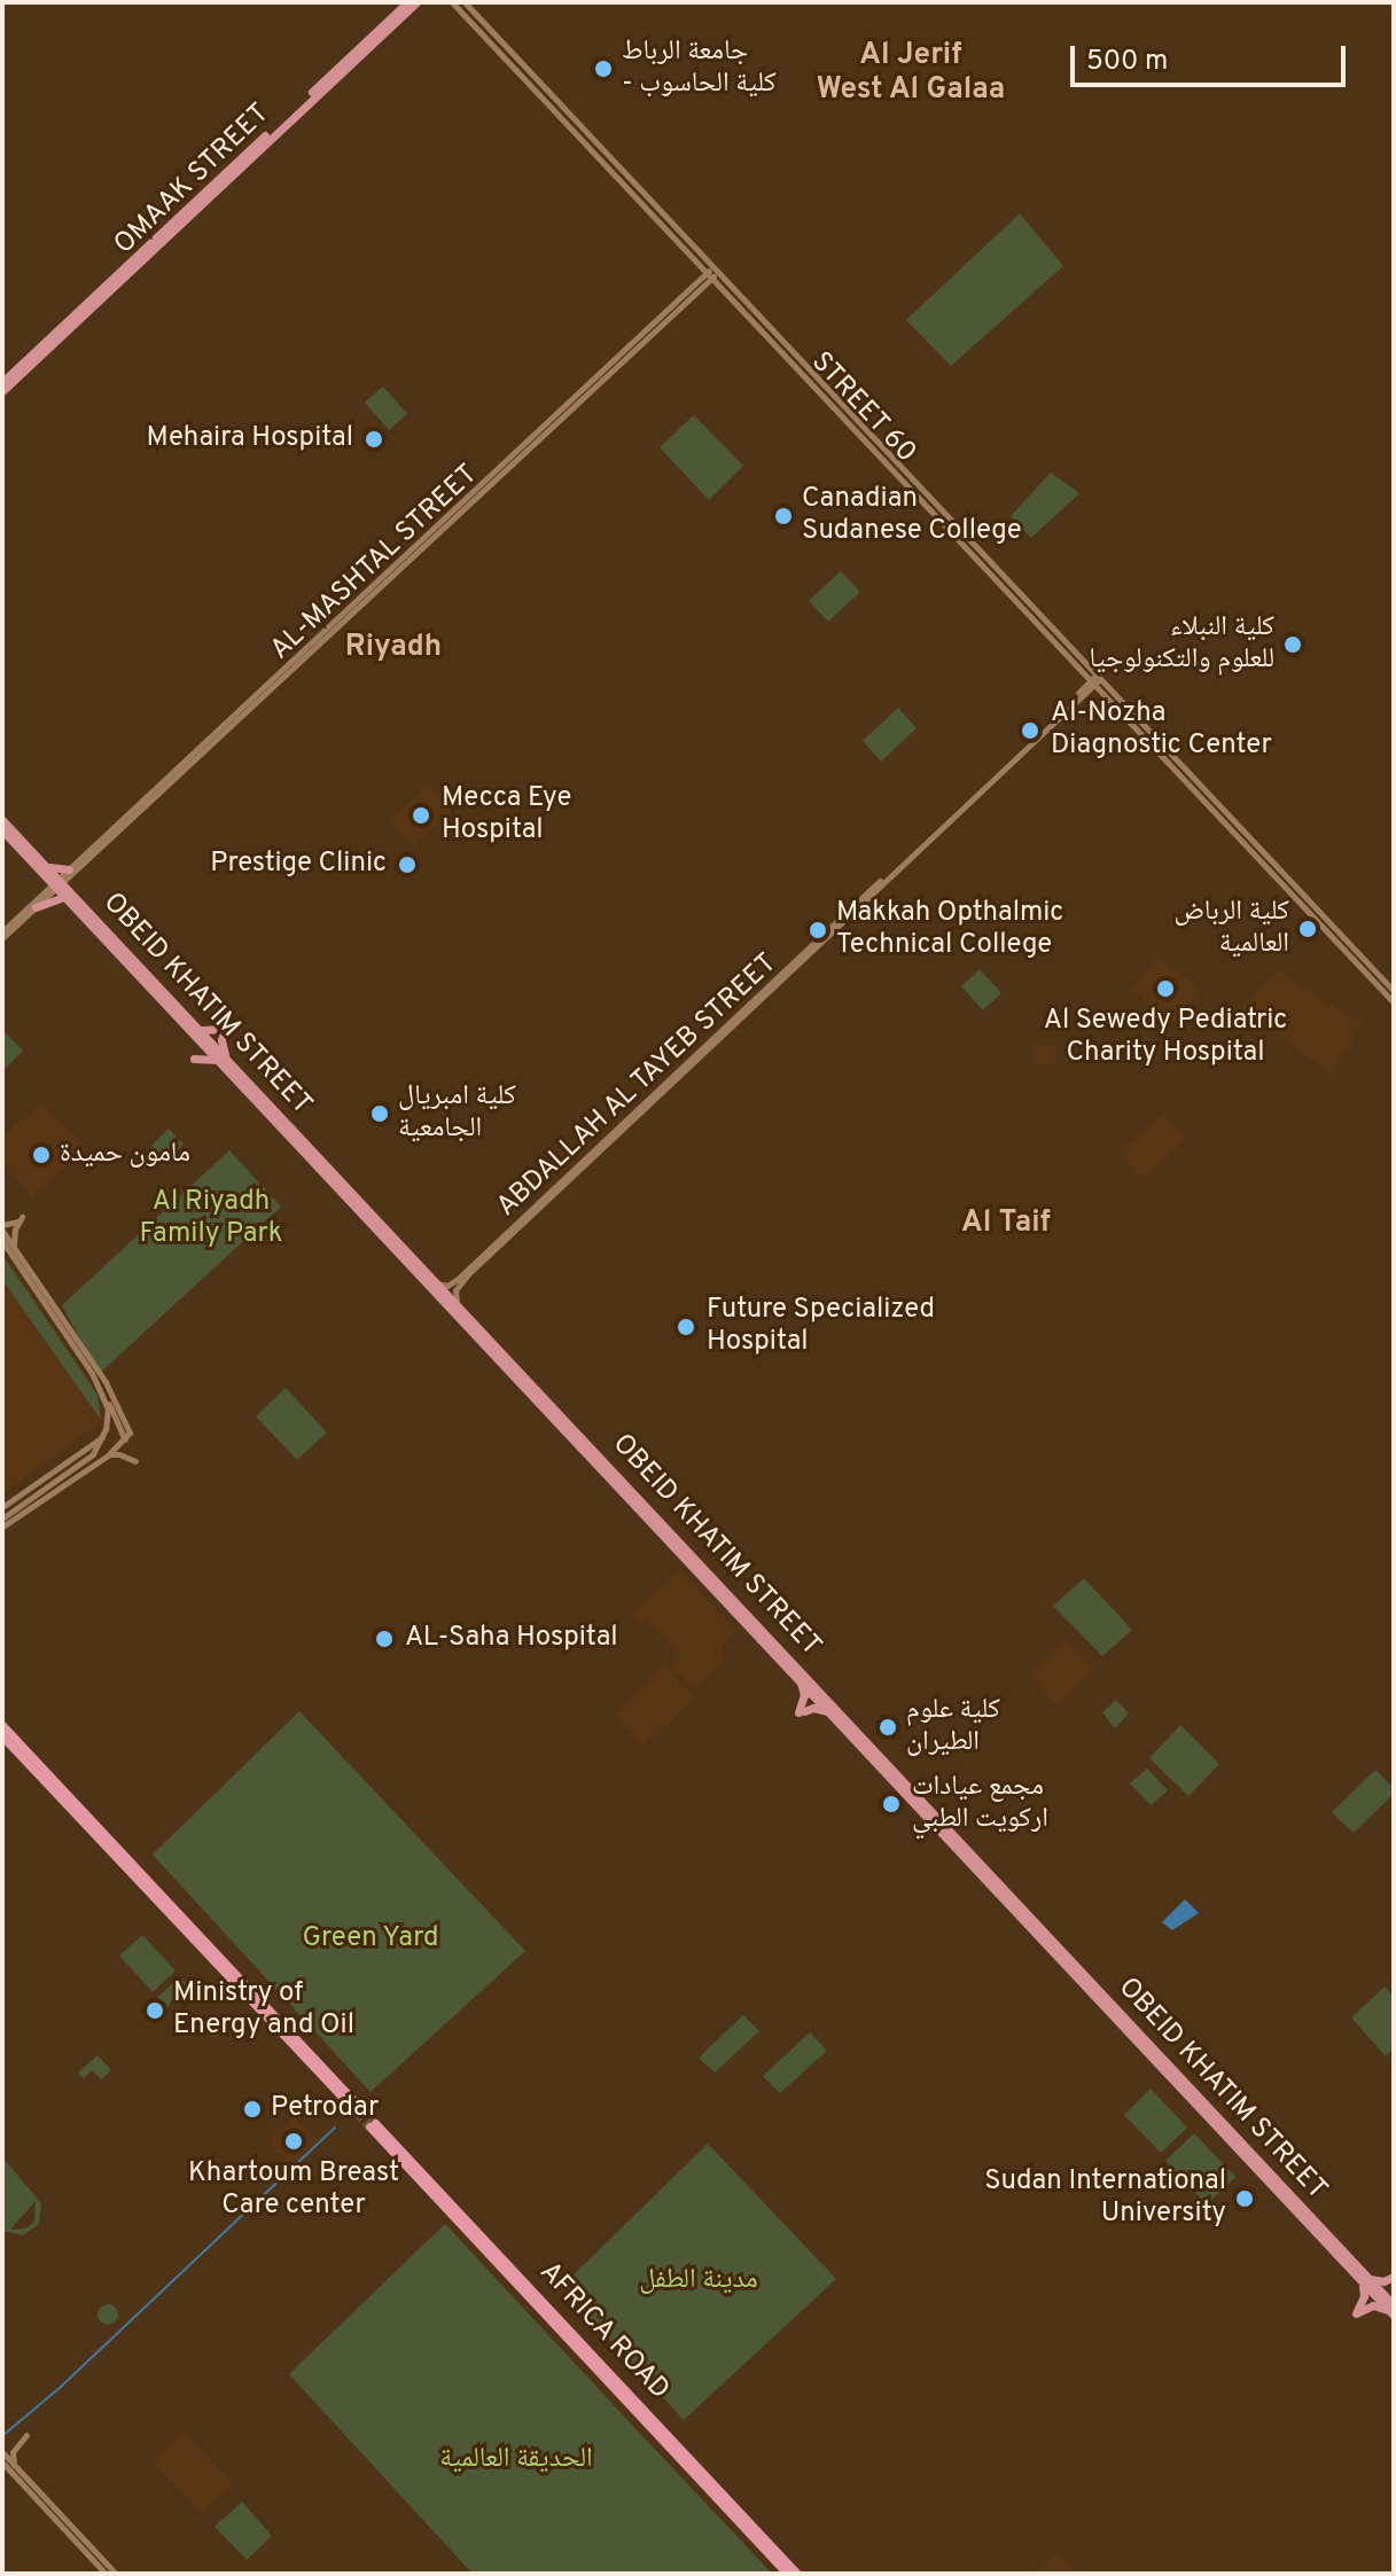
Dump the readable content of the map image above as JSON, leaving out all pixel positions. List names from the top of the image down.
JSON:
{
  "streets": {
    "highway": ["AFRICA ROAD"],
    "main road": [
      "OMAAK STREET",
      "STREET 60",
      "AL-MASHTAL STREET",
      "OBEID KHATIM STREET",
      "ABDALLAH AL TAYEB STREET"
    ]
  },
  "crossings": [
    ["STREET 60", "AL-MASHTAL STREET"],
    ["STREET 60", "ABDALLAH AL TAYEB STREET"],
    ["AL-MASHTAL STREET", "OBEID KHATIM STREET"],
    ["OBEID KHATIM STREET", "ABDALLAH AL TAYEB STREET"]
  ],
  "districts": ["Al Jerif West Al Galaa", "Riyadh", "Al Taif"],
  "parks": [
    "Al Riyadh Family Park",
    "Green Yard",
    "مدينة الطفل",
    "الحديقة العالمية"
  ],
  "places": [
    "جامعة الرباط - كلية الحاسوب",
    "Mehaira Hospital",
    "Canadian Sudanese College",
    "كلية النبلاء للعلوم والتكنولوجيا",
    "Al-Nozha Diagnostic Center",
    "Mecca Eye Hospital",
    "Prestige Clinic",
    "كلية الرباض العالمية",
    "Makkah Opthalmic Technical College",
    "Al Sewedy Pediatric Charity Hospital",
    "كلية امبريال الجامعية",
    "مامون حميدة",
    "Future Specialized Hospital",
    "AL-Saha Hospital",
    "كلية علوم الطيران",
    "مجمع عيادات اركويت الطبي",
    "Ministry of Energy and Oil",
    "Petrodar",
    "Khartoum Breast Care center",
    "Sudan International University"
  ],
  "scale_bar": "500 m"
}
